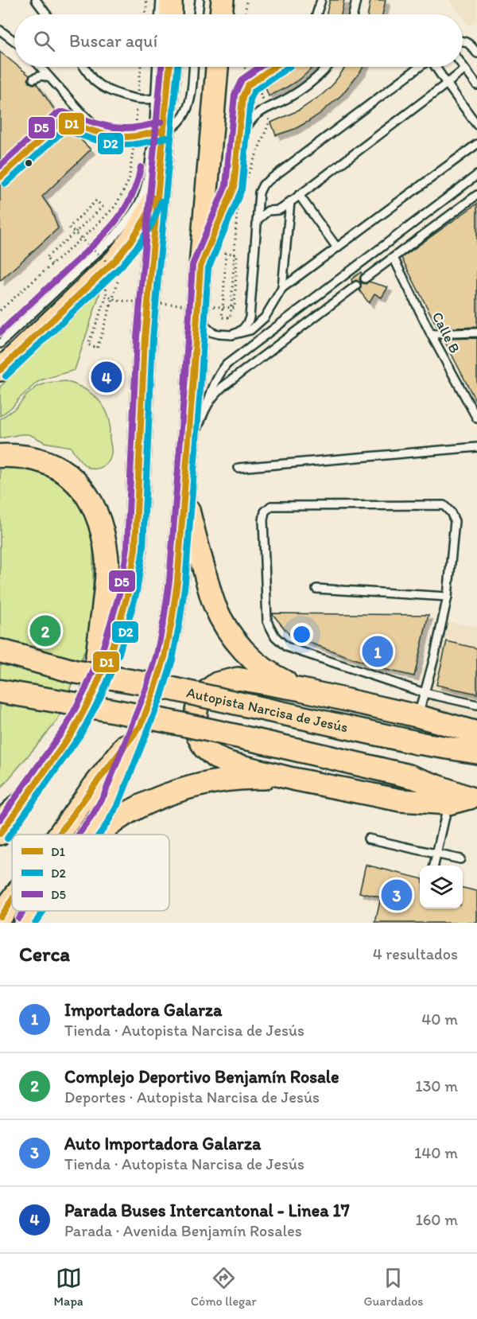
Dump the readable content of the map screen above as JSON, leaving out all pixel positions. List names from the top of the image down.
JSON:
{
  "streets": {
    "highway": ["Autopista Narcisa de Jesús"],
    "lane": ["Calle B"]
  },
  "lines": ["transit line D1", "transit line D2", "transit line D5"],
  "legend": ["D1", "D2", "D5"],
  "page": {
    "search": "Buscar aquí",
    "pins": [
      "4",
      "2",
      "1",
      "3"
    ],
    "heading": ["Cerca", "4 resultados"],
    "list": [
      {
        "mark": "1",
        "name": "Importadora Galarza",
        "note": "Tienda · Autopista Narcisa de Jesús",
        "value": "40 m"
      },
      {
        "mark": "2",
        "name": "Complejo Deportivo Benjamín Rosale",
        "note": "Deportes · Autopista Narcisa de Jesús",
        "value": "130 m"
      },
      {
        "mark": "3",
        "name": "Auto Importadora Galarza",
        "note": "Tienda · Autopista Narcisa de Jesús",
        "value": "140 m"
      },
      {
        "mark": "4",
        "name": "Parada Buses Intercantonal - Linea 17",
        "note": "Parada · Avenida Benjamín Rosales",
        "value": "160 m"
      }
    ],
    "nav": ["Mapa", "Cómo llegar", "Guardados"]
  }
}
